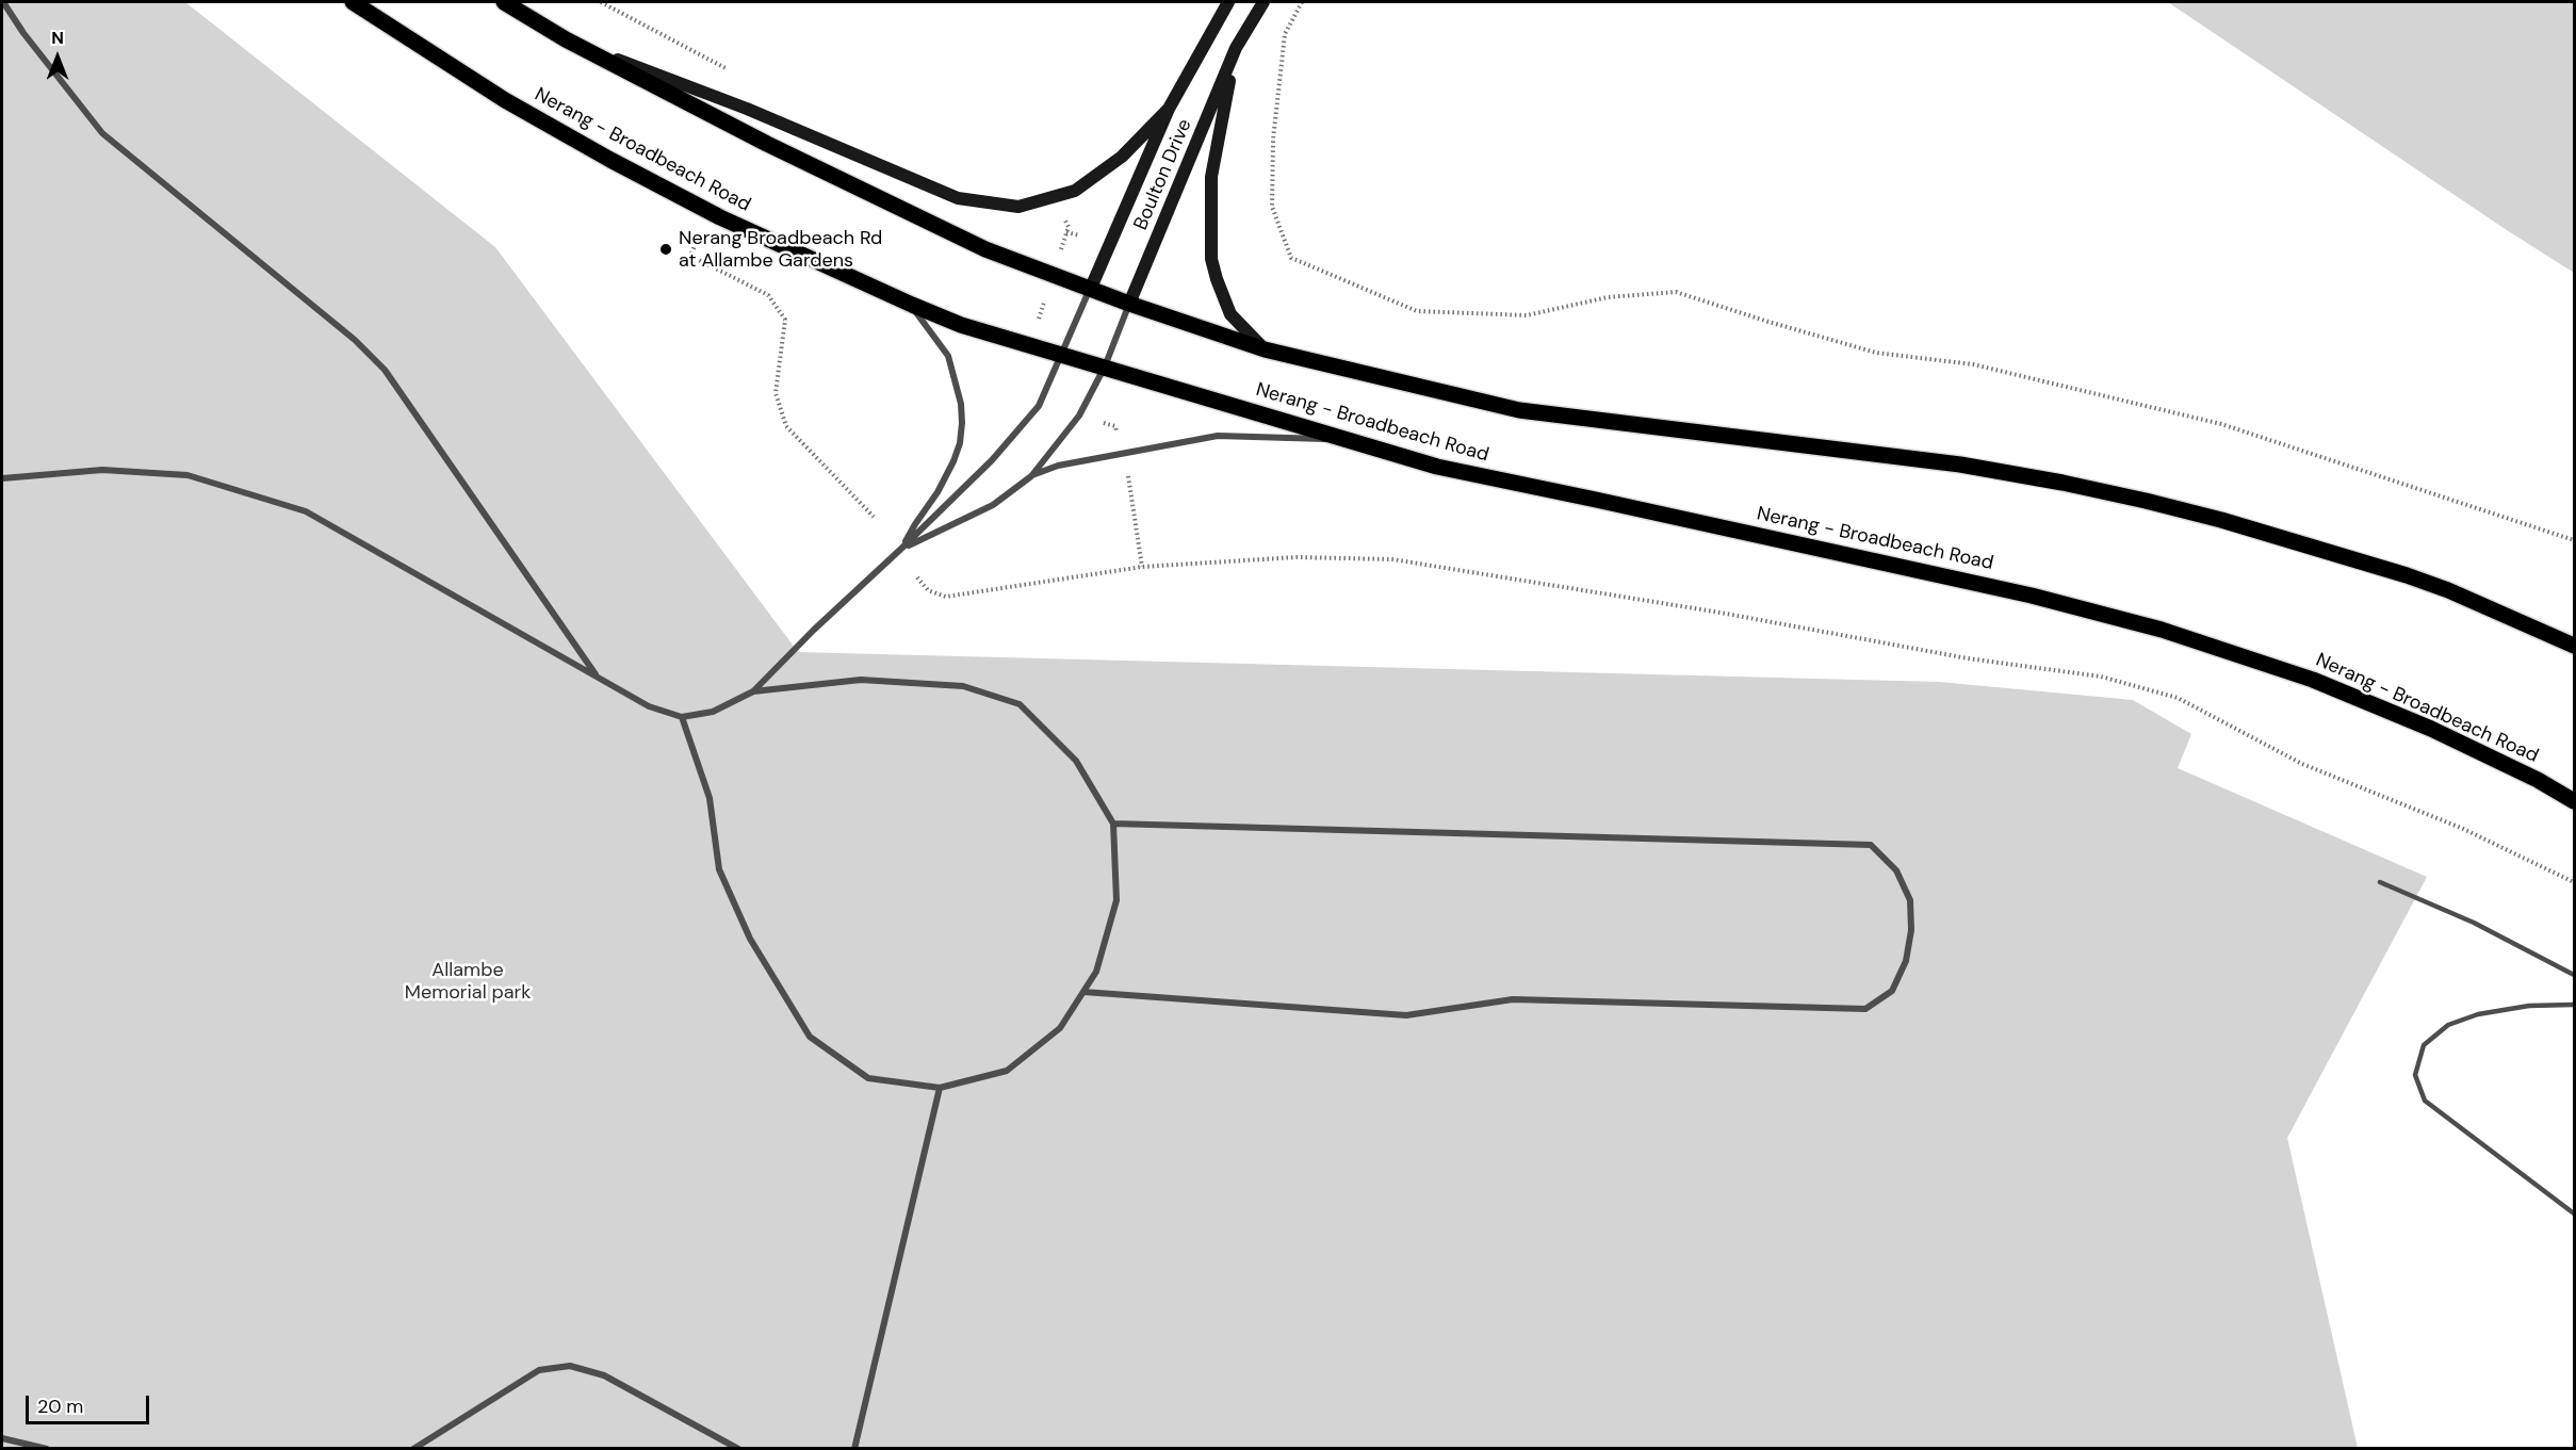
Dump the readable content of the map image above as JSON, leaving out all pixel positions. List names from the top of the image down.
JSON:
{
  "streets": {
    "main road": ["Nerang - Broadbeach Road"],
    "street": ["Boulton Drive"]
  },
  "crossings": [
    ["Nerang - Broadbeach Road", "Boulton Drive"]
  ],
  "parks": ["Allambe Memorial park"],
  "places": ["Nerang Broadbeach Rd at Allambe Gardens"],
  "scale_bar": "20 m",
  "north": "top"
}
